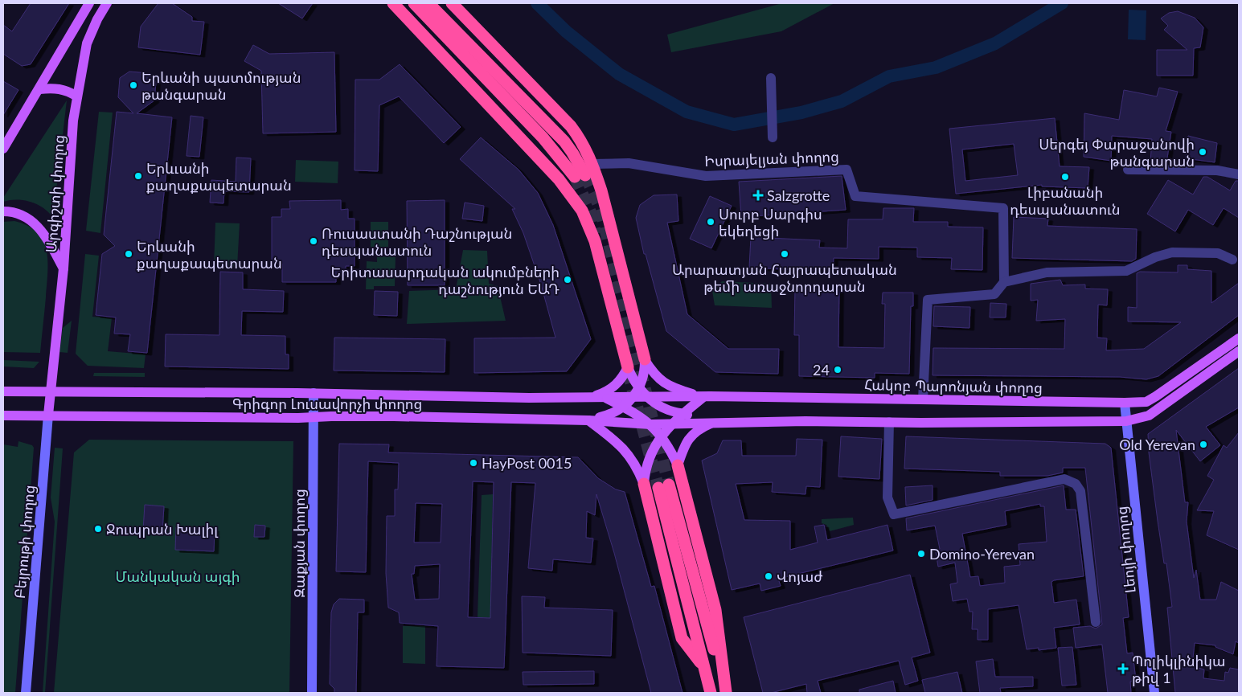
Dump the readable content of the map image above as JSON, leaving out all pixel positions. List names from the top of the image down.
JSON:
{
  "streets": {
    "main road": [
      "Արգիշտի փողոց",
      "Հակոբ Պարոնյան փողոց",
      "Գրիգոր Լուսավորչի փողոց",
      "Բեյրութի փողոց",
      "Զաքյան փողոց",
      "Լեոյի փողոց"
    ],
    "street": ["Իսրայելյան փողոց"]
  },
  "crossings": [
    ["Արգիշտի փողոց", "Գրիգոր Լուսավորչի փողոց"],
    ["Արգիշտի փողոց", "Բեյրութի փողոց"],
    ["Հակոբ Պարոնյան փողոց", "Գրիգոր Լուսավորչի փողոց"],
    ["Հակոբ Պարոնյան փողոց", "Լեոյի փողոց"],
    ["Գրիգոր Լուսավորչի փողոց", "Բեյրութի փողոց"],
    ["Գրիգոր Լուսավորչի փողոց", "Զաքյան փողոց"]
  ],
  "parks": ["Մանկական այգի"],
  "places": {
    "other": [
      "Երևանի պատմության թանգարան",
      "Սերգեյ Փարաջանովի թանգարան",
      "Երևւանի քաղաքապետարան",
      "Լիբանանի դեսպանատուն",
      "Սուրբ Սարգիս եկեղեցի",
      "Ռուսաստանի Դաշնության դեսպանատուն",
      "Երևանի քաղաքապետարան",
      "Արարատյան Հայրապետական թեմի առաջնորդարան",
      "Երիտասարդական ակումբների դաշնություն ԵԱԴ",
      "24",
      "Old Yerevan",
      "HayPost 0015",
      "Ջուպրան Խալիլ",
      "Domino-Yerevan",
      "Վոյաժ"
    ],
    "health": ["Salzgrotte", "Պոլիկլինիկա թիվ 1"]
  }
}
